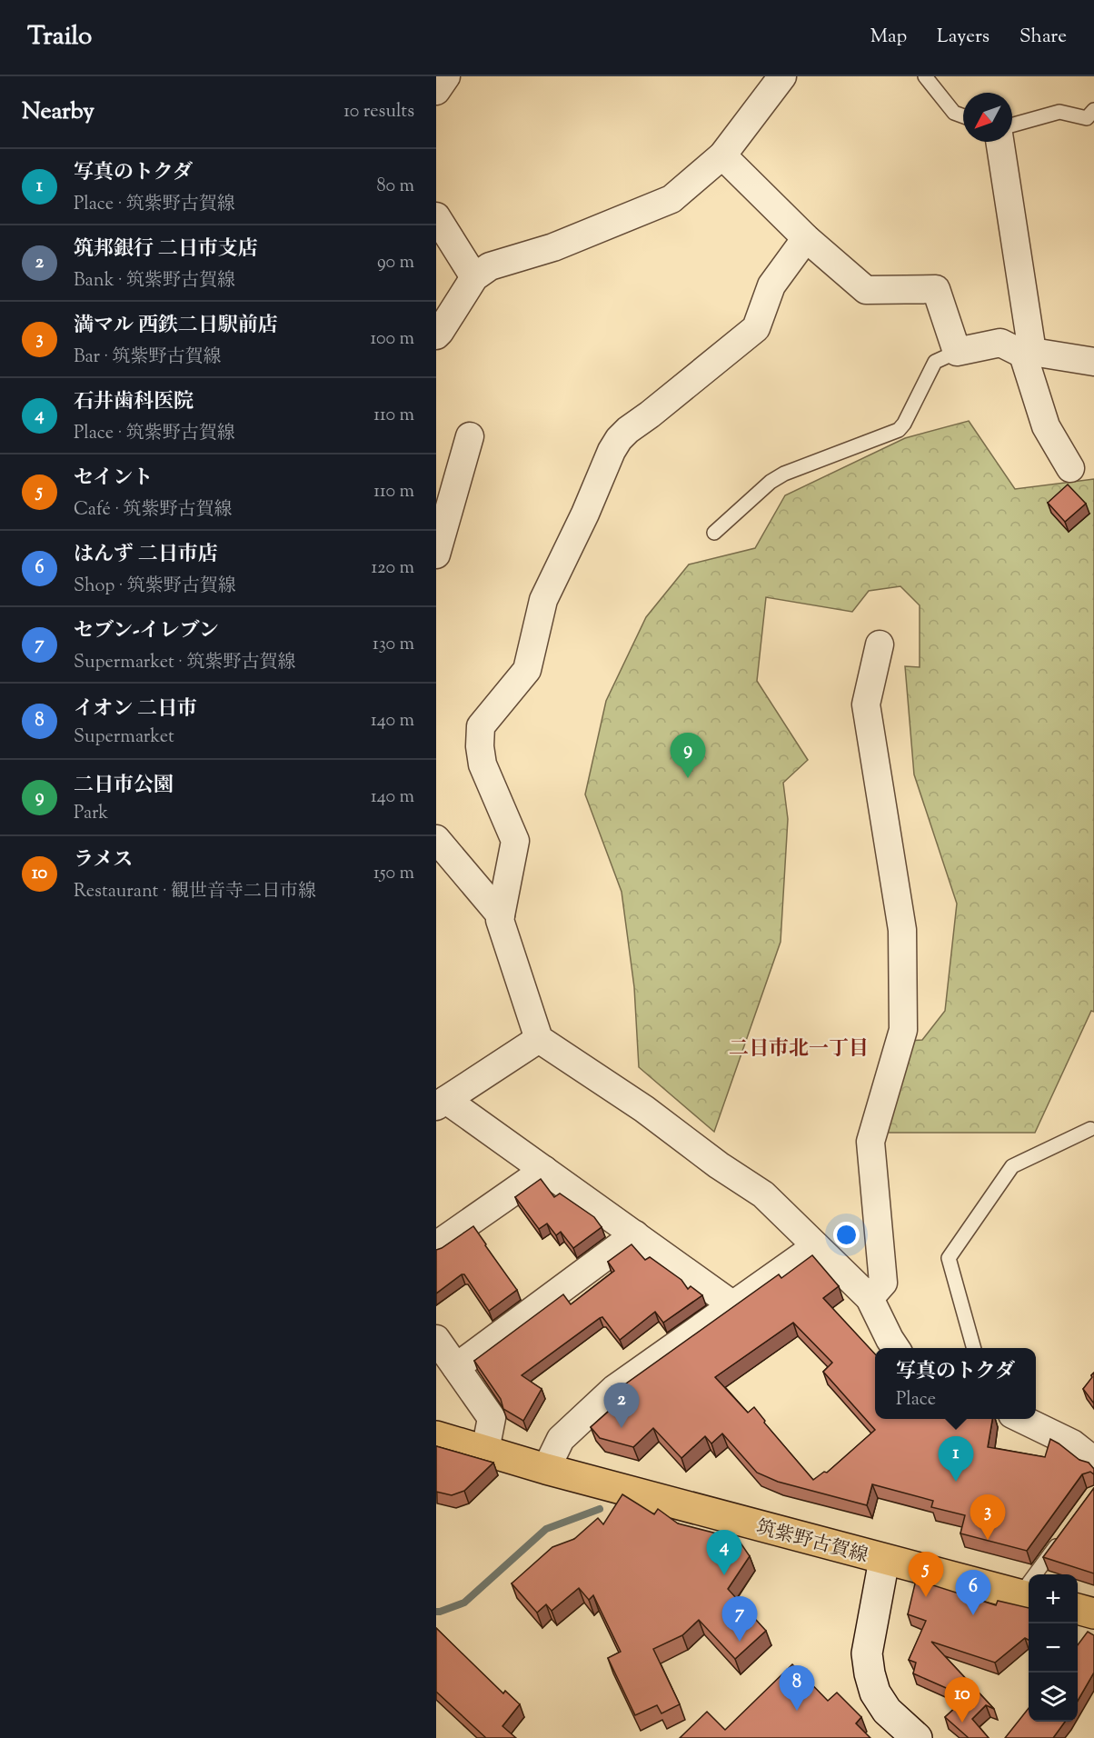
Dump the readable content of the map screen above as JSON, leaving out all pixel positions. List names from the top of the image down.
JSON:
{
  "streets": {
    "main road": ["筑紫野古賀線"]
  },
  "districts": ["二日市北一丁目"],
  "north": "bottom left",
  "page": {
    "header": "Trailo",
    "nav": ["Map", "Layers", "Share"],
    "heading": ["Nearby", "10 results"],
    "list": [
      {
        "mark": "1",
        "name": "写真のトクダ",
        "note": "Place · 筑紫野古賀線",
        "value": "80 m"
      },
      {
        "mark": "2",
        "name": "筑邦銀行 二日市支店",
        "note": "Bank · 筑紫野古賀線",
        "value": "90 m"
      },
      {
        "mark": "3",
        "name": "満マル 西鉄二日駅前店",
        "note": "Bar · 筑紫野古賀線",
        "value": "100 m"
      },
      {
        "mark": "4",
        "name": "石井歯科医院",
        "note": "Place · 筑紫野古賀線",
        "value": "110 m"
      },
      {
        "mark": "5",
        "name": "セイント",
        "note": "Café · 筑紫野古賀線",
        "value": "110 m"
      },
      {
        "mark": "6",
        "name": "はんず 二日市店",
        "note": "Shop · 筑紫野古賀線",
        "value": "120 m"
      },
      {
        "mark": "7",
        "name": "セブン-イレブン",
        "note": "Supermarket · 筑紫野古賀線",
        "value": "130 m"
      },
      {
        "mark": "8",
        "name": "イオン 二日市",
        "note": "Supermarket",
        "value": "140 m"
      },
      {
        "mark": "9",
        "name": "二日市公園",
        "note": "Park",
        "value": "140 m"
      },
      {
        "mark": "10",
        "name": "ラメス",
        "note": "Restaurant · 観世音寺二日市線",
        "value": "150 m"
      }
    ],
    "pins": [
      "9",
      "2",
      "1",
      "3",
      "4",
      "5",
      "6",
      "7",
      "8",
      "10"
    ],
    "popup": ["写真のトクダ", "Place"],
    "map_buttons": ["+", "−"]
  }
}
